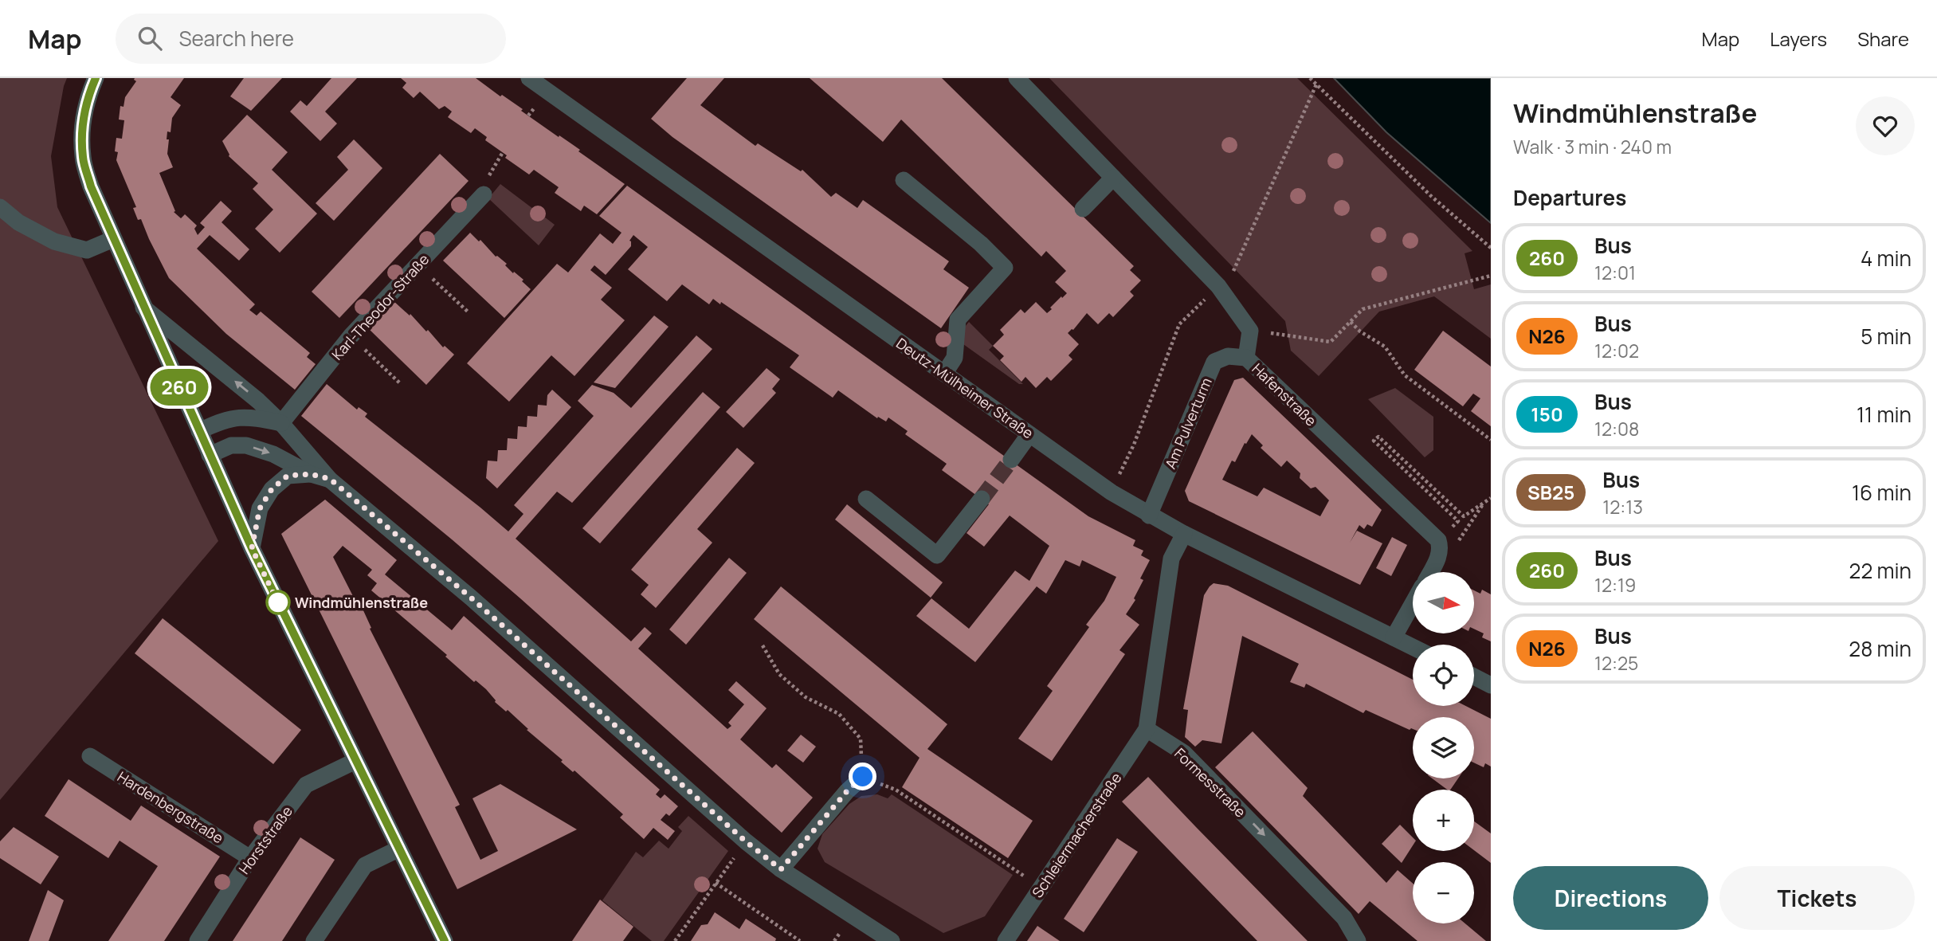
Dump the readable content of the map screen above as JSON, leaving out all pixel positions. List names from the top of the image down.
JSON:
{
  "streets": {
    "street": [
      "Karl-Theodor-Straße",
      "Deutz-Mülheimer Straße",
      "Hafenstraße",
      "Am Pulverturm",
      "Formesstraße",
      "Hardenbergstraße",
      "Schleiermacherstraße",
      "Horststraße"
    ]
  },
  "crossings": [
    ["Deutz-Mülheimer Straße", "Am Pulverturm"],
    ["Hafenstraße", "Am Pulverturm"],
    ["Formesstraße", "Schleiermacherstraße"],
    ["Hardenbergstraße", "Horststraße"]
  ],
  "one_way": ["Formesstraße"],
  "places": ["Windmühlenstraße"],
  "lines": ["bus line 260"],
  "north": "right",
  "page": {
    "header": "Map",
    "search": "Search here",
    "nav": ["Map", "Layers", "Share"],
    "on_map": "260",
    "heading": [
      ["Windmühlenstraße", "Walk · 3 min · 240 m"],
      "Departures"
    ],
    "list": [
      {
        "mark": "260",
        "name": "Bus",
        "note": "12:01",
        "value": "4 min"
      },
      {
        "mark": "N26",
        "name": "Bus",
        "note": "12:02",
        "value": "5 min"
      },
      {
        "mark": "150",
        "name": "Bus",
        "note": "12:08",
        "value": "11 min"
      },
      {
        "mark": "SB25",
        "name": "Bus",
        "note": "12:13",
        "value": "16 min"
      },
      {
        "mark": "260",
        "name": "Bus",
        "note": "12:19",
        "value": "22 min"
      },
      {
        "mark": "N26",
        "name": "Bus",
        "note": "12:25",
        "value": "28 min"
      }
    ],
    "map_buttons": ["+", "−"],
    "buttons": ["Directions", "Tickets"]
  }
}
